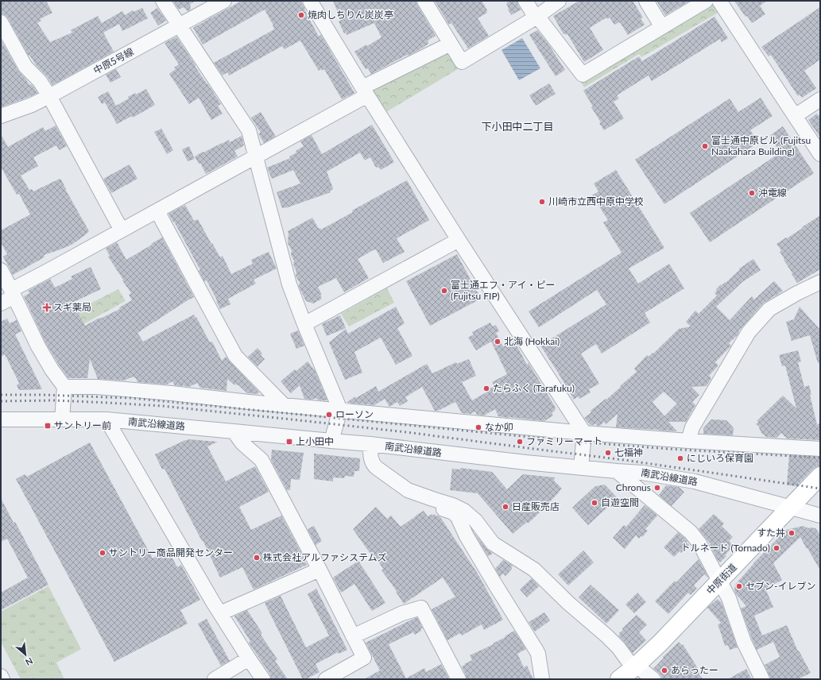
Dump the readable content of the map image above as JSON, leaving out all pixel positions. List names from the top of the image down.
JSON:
{
  "streets": {
    "main road": ["中原街道"],
    "street": ["中原5号線", "南武沿線道路"]
  },
  "crossings": [
    ["南武沿線道路", "中原街道"]
  ],
  "districts": ["下小田中二丁目"],
  "places": {
    "other": [
      "焼肉しちりん炭炭亭",
      "富士通中原ビル (Fujitsu Naakahara Building)",
      "沖電線",
      "川崎市立西中原中学校",
      "富士通エフ・アイ・ピー (Fujitsu FIP)",
      "北海 (Hokkai)",
      "たらふく (Tarafuku)",
      "ローソン",
      "なか卯",
      "ファミリーマート",
      "七福神",
      "にじいろ保育園",
      "Chronus",
      "自遊空間",
      "日産販売店",
      "すた丼",
      "トルネード (Tornado)",
      "サントリー商品開発センター",
      "株式会社アルファシステムズ",
      "セブン-イレブン",
      "あらったー"
    ],
    "health": ["スギ薬局"],
    "transit": ["サントリー前", "上小田中"]
  },
  "north": "bottom right"
}
